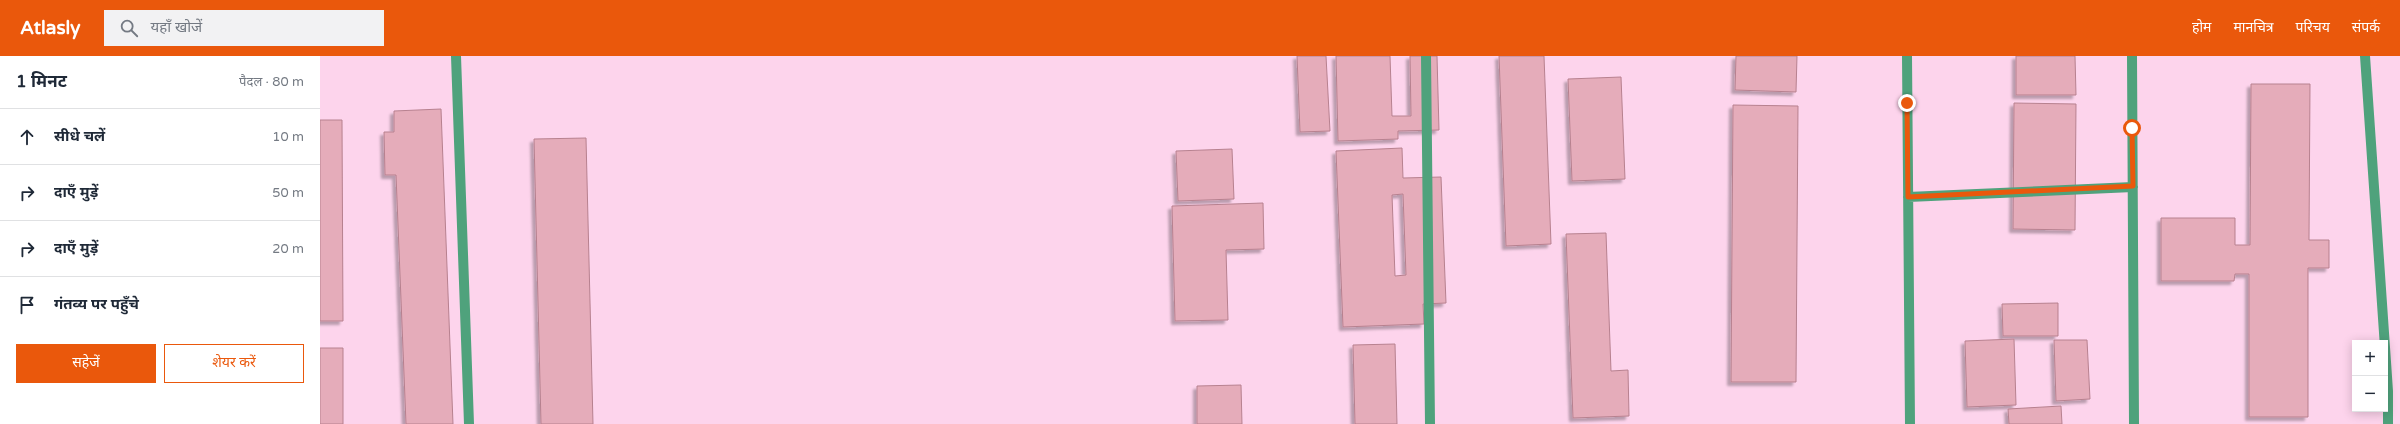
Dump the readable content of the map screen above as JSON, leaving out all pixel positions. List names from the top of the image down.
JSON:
{
  "page": {
    "header": "Atlasly",
    "search": "यहाँ खोजें",
    "nav": [
      "होम",
      "मानचित्र",
      "परिचय",
      "संपर्क"
    ],
    "heading": ["1 मिनट", "पैदल · 80 m"],
    "list": [
      ["सीधे चलें", "10 m"],
      ["दाएँ मुड़ें", "50 m"],
      ["दाएँ मुड़ें", "20 m"],
      "गंतव्य पर पहुँचे"
    ],
    "buttons": ["सहेजें", "शेयर करें"],
    "map_buttons": ["+", "−"]
  }
}
